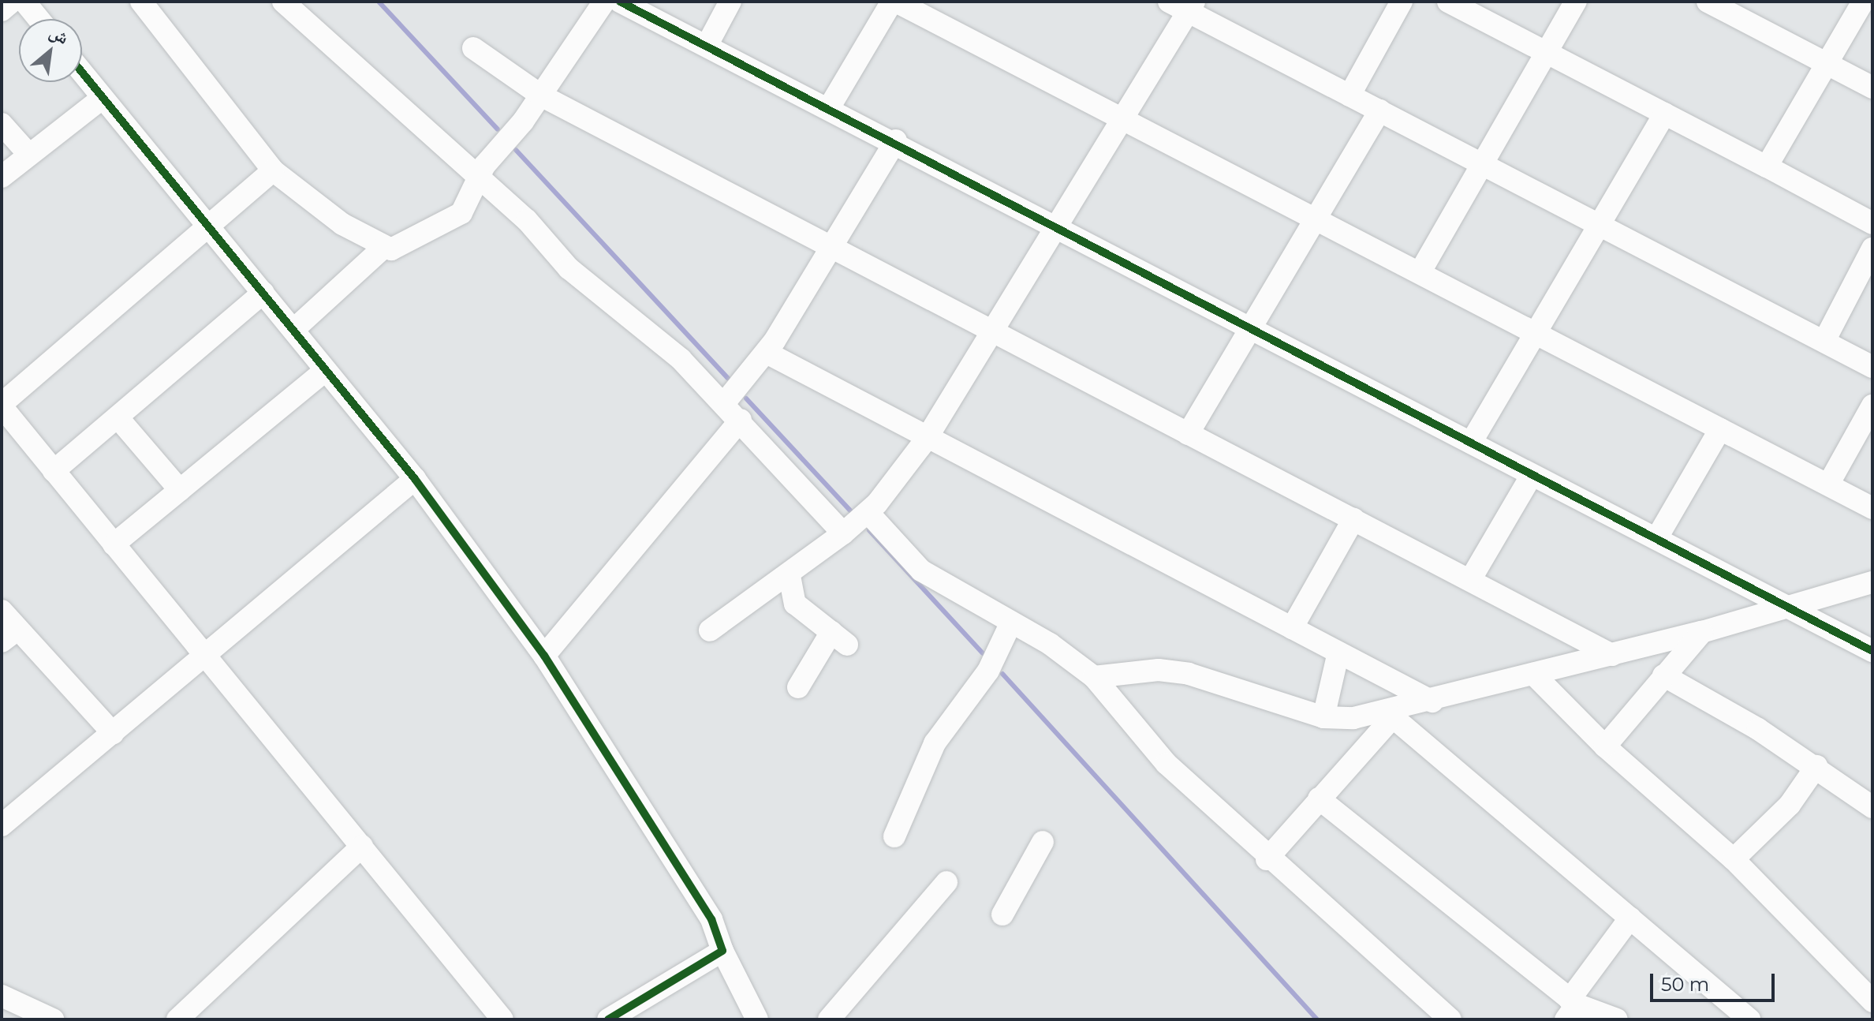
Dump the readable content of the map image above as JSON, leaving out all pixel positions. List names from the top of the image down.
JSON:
{
  "scale_bar": "50 m",
  "north": "top right"
}
